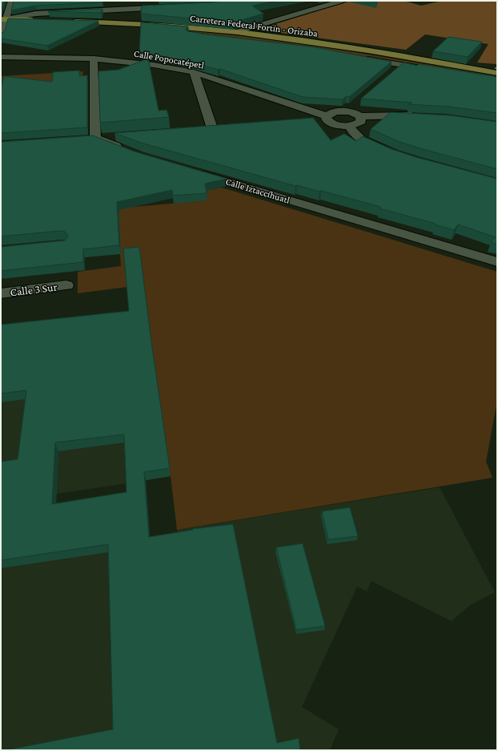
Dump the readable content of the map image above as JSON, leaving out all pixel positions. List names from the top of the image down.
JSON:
{
  "streets": {
    "main road": ["Carretera Federal Fortín - Orizaba"],
    "street": ["Calle Popocatépetl", "Calle Iztaccíhuatl", "Calle 3 Sur"]
  }
}
